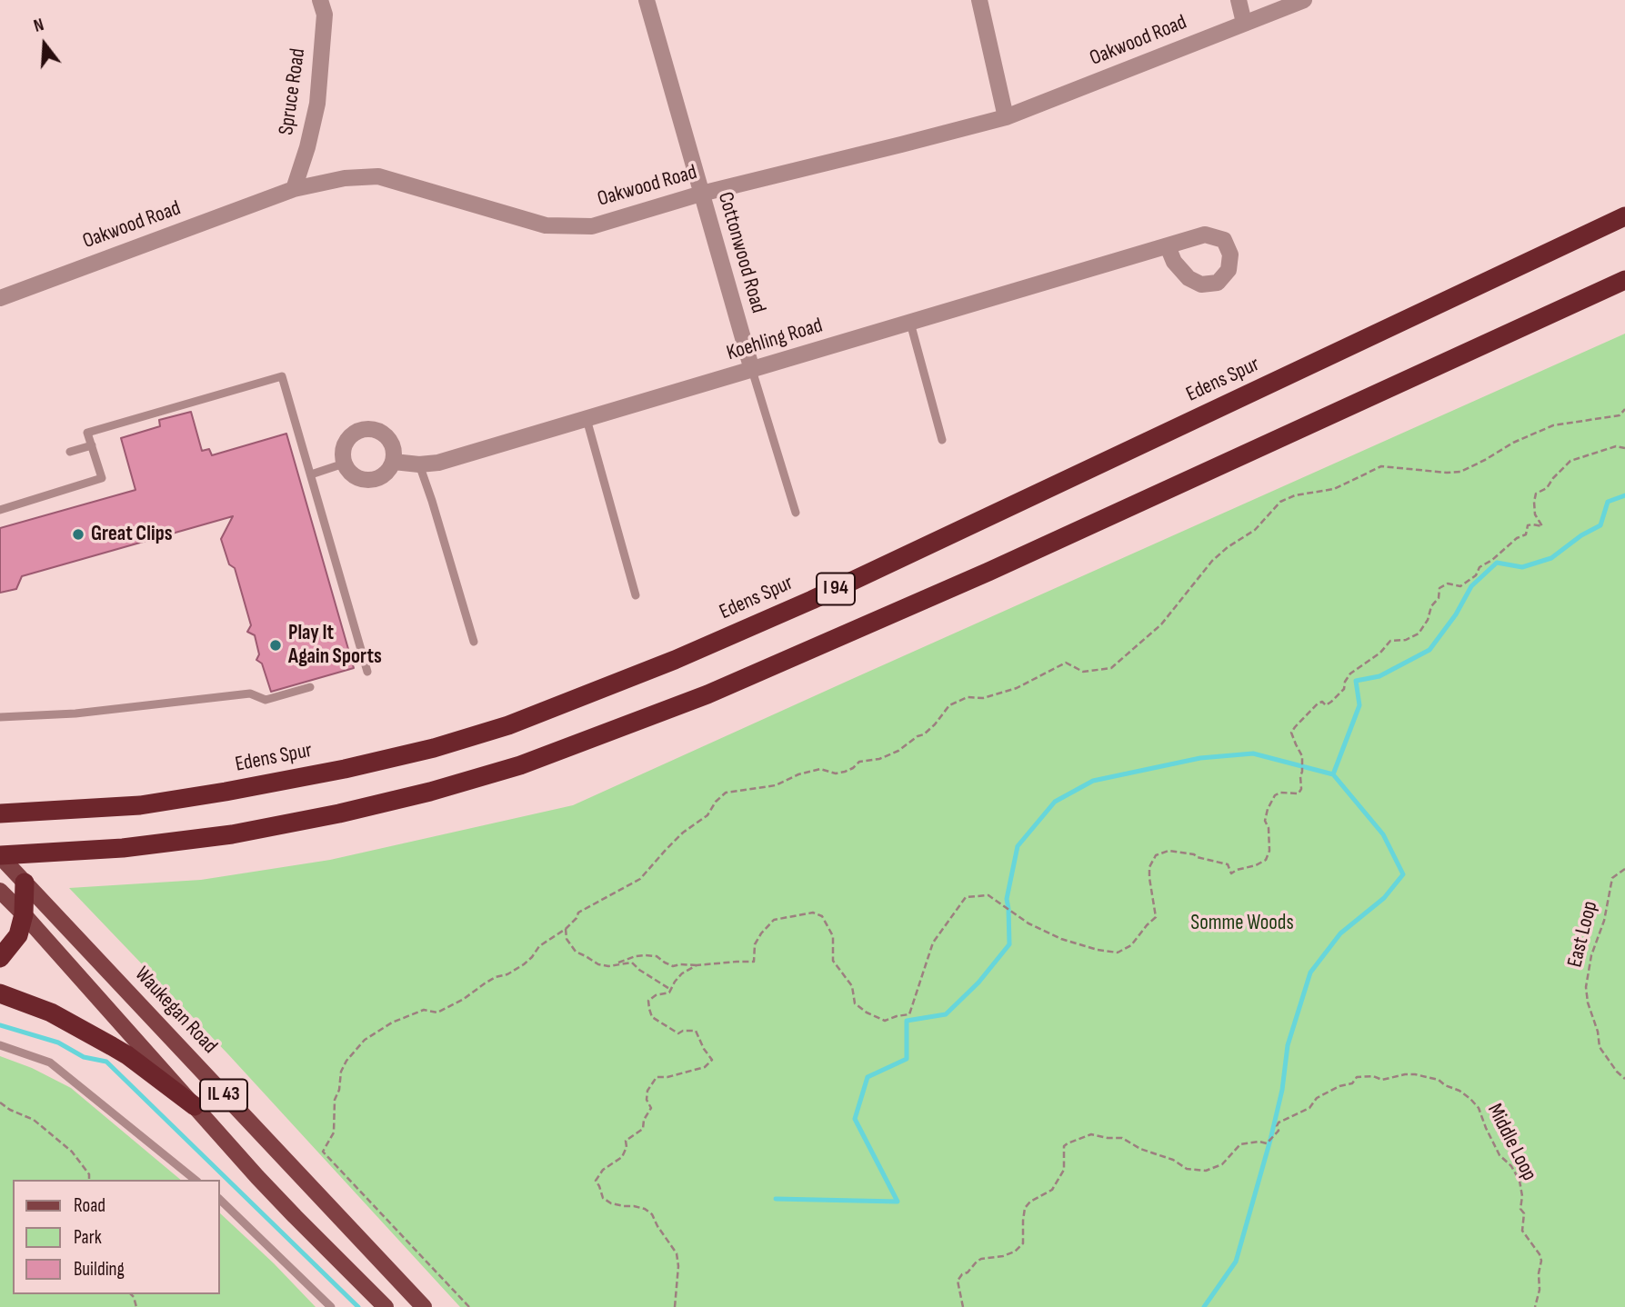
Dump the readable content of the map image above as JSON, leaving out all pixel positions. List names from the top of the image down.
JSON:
{
  "streets": {
    "highway": ["Edens Spur", "I 94"],
    "main road": ["Waukegan Road", "IL 43"],
    "street": [
      "Oakwood Road",
      "Spruce Road",
      "Cottonwood Road",
      "Koehling Road"
    ],
    "path": ["East Loop", "Middle Loop"]
  },
  "crossings": [
    ["Oakwood Road", "Spruce Road"],
    ["Oakwood Road", "Cottonwood Road"],
    ["Cottonwood Road", "Koehling Road"],
    ["I 94", "Waukegan Road"]
  ],
  "parks": ["Somme Woods"],
  "places": ["Great Clips", "Play It Again Sports"],
  "legend": ["Road", "Park", "Building"],
  "north": "top"
}
